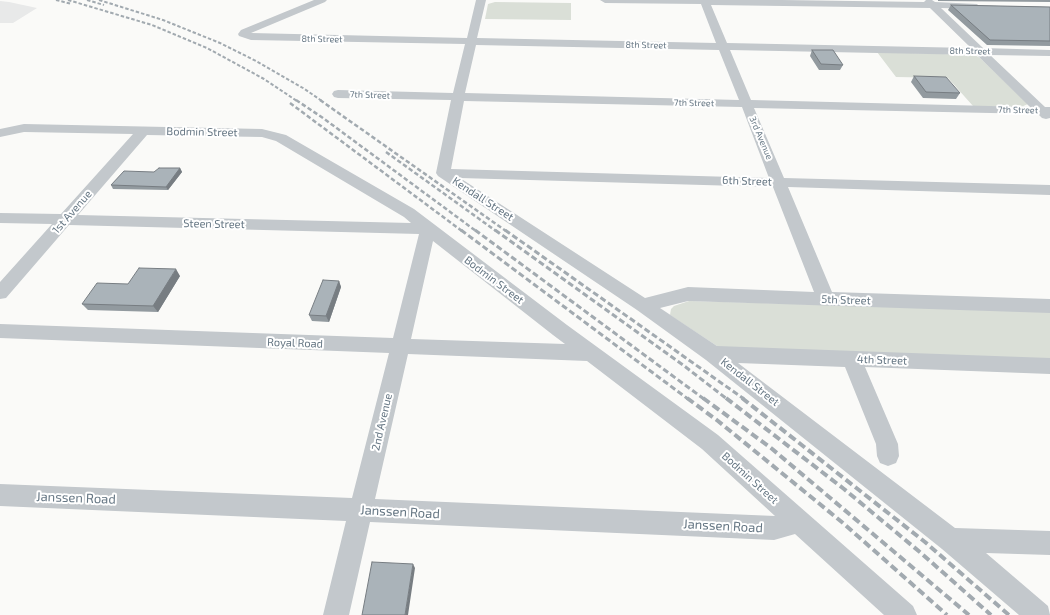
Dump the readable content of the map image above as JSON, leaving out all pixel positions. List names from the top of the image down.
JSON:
{
  "streets": {
    "street": [
      "8th Street",
      "7th Street",
      "Bodmin Street",
      "3rd Avenue",
      "6th Street",
      "Kendall Street",
      "1st Avenue",
      "Steen Street",
      "5th Street",
      "Royal Road",
      "4th Street",
      "2nd Avenue",
      "Janssen Road"
    ]
  },
  "crossings": [
    ["8th Street", "3rd Avenue"],
    ["7th Street", "3rd Avenue"],
    ["Bodmin Street", "1st Avenue"],
    ["Bodmin Street", "Steen Street"],
    ["Bodmin Street", "Royal Road"],
    ["Bodmin Street", "2nd Avenue"],
    ["Bodmin Street", "Janssen Road"],
    ["3rd Avenue", "6th Street"],
    ["3rd Avenue", "5th Street"],
    ["6th Street", "Kendall Street"],
    ["Kendall Street", "5th Street"],
    ["Kendall Street", "4th Street"],
    ["1st Avenue", "Steen Street"],
    ["Steen Street", "2nd Avenue"],
    ["Royal Road", "2nd Avenue"],
    ["2nd Avenue", "Janssen Road"]
  ]
}
